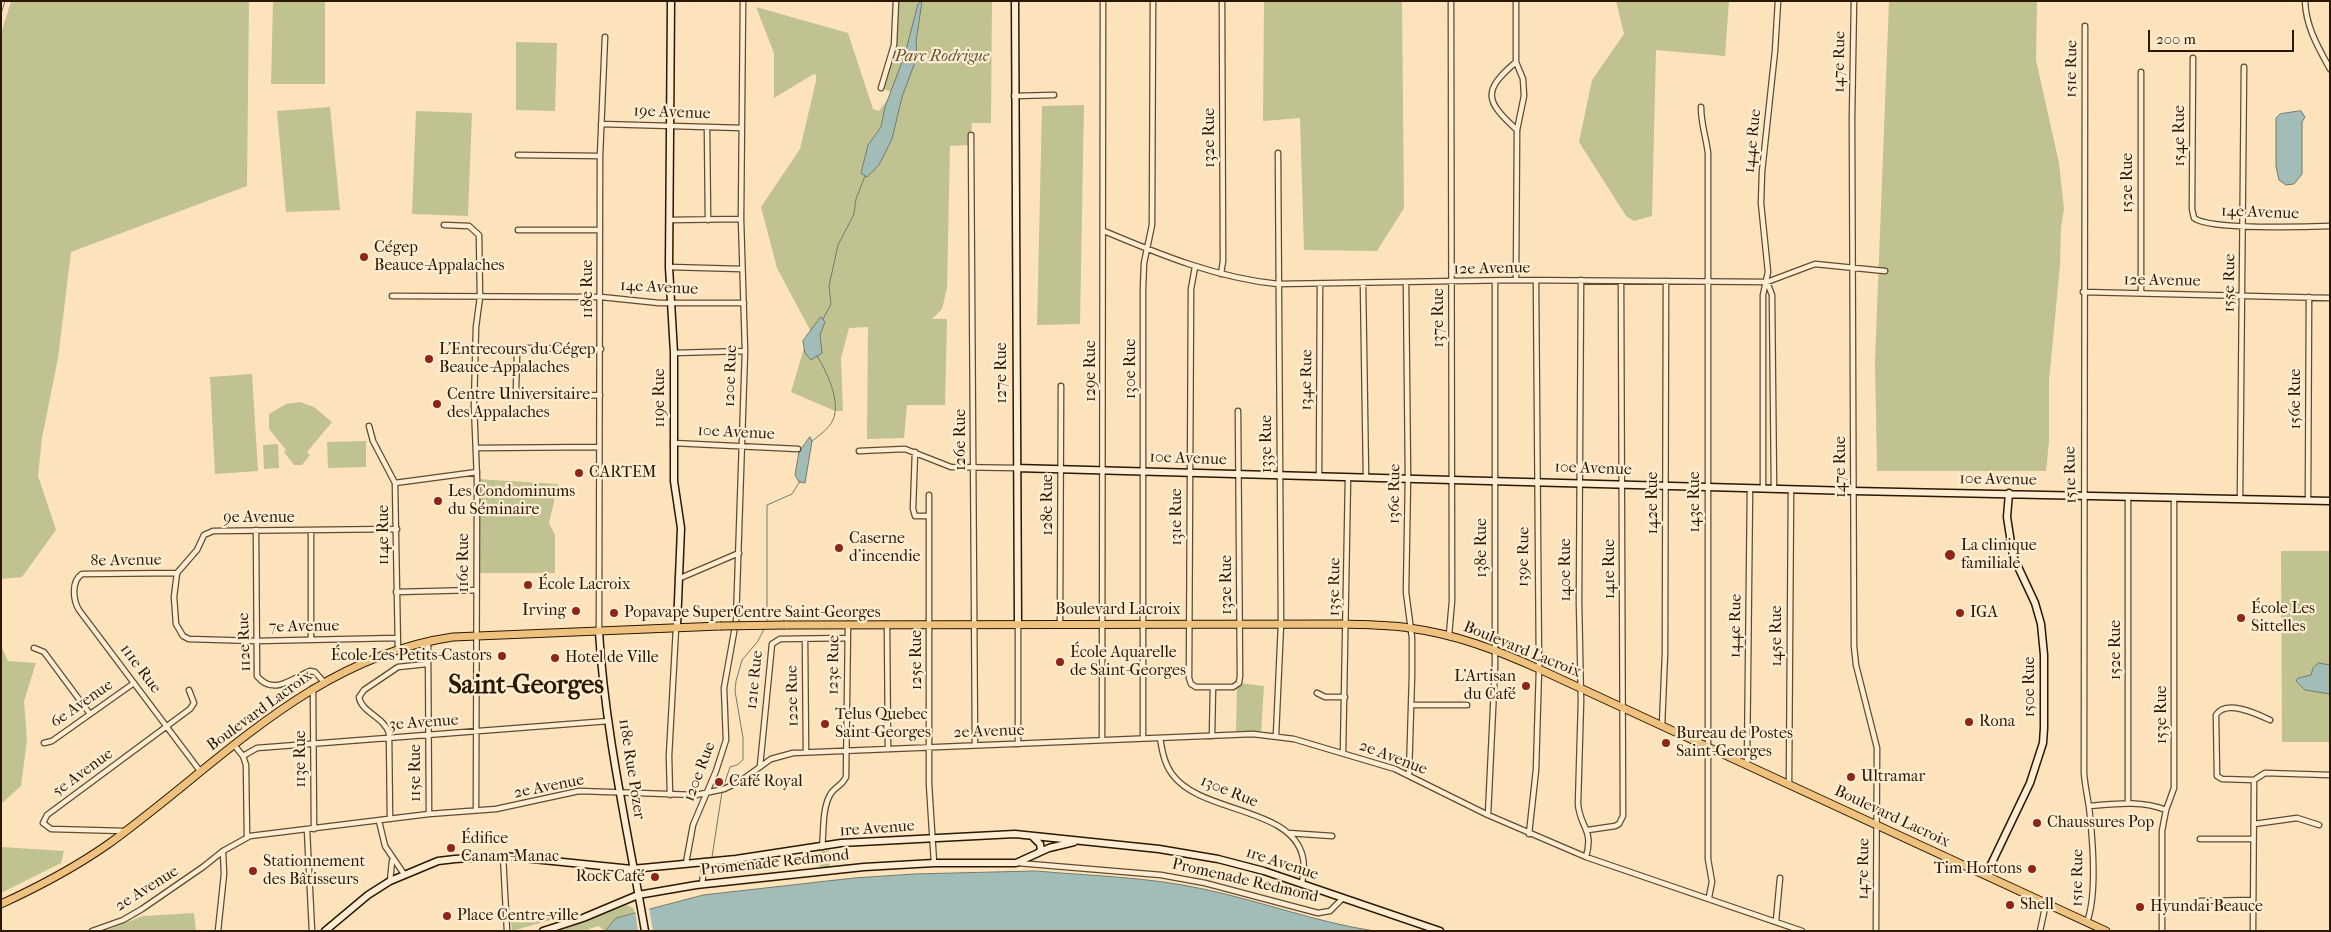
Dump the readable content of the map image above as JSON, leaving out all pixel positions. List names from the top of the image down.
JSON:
{
  "streets": {
    "main road": ["Boulevard Lacroix"],
    "street": [
      "147e Rue",
      "151e Rue",
      "19e Avenue",
      "154e Rue",
      "132e Rue",
      "144e Rue",
      "152e Rue",
      "14e Avenue",
      "12e Avenue",
      "155e Rue",
      "118e Rue",
      "137e Rue",
      "130e Rue",
      "129e Rue",
      "127e Rue",
      "120e Rue",
      "134e Rue",
      "119e Rue",
      "156e Rue",
      "10e Avenue",
      "126e Rue",
      "133e Rue",
      "136e Rue",
      "143e Rue",
      "142e Rue",
      "128e Rue",
      "131e Rue",
      "9e Avenue",
      "114e Rue",
      "138e Rue",
      "139e Rue",
      "8e Avenue",
      "116e Rue",
      "141e Rue",
      "140e Rue",
      "135e Rue",
      "7e Avenue",
      "145e Rue",
      "112e Rue",
      "125e Rue",
      "123e Rue",
      "111e Rue",
      "121e Rue",
      "150e Rue",
      "122e Rue",
      "6e Avenue",
      "153e Rue",
      "3e Avenue",
      "2e Avenue",
      "113e Rue",
      "118e Rue Pozer",
      "5e Avenue",
      "115e Rue",
      "1re Avenue",
      "Promenade Redmond"
    ]
  },
  "crossings": [
    ["147e Rue", "12e Avenue"],
    ["147e Rue", "10e Avenue"],
    ["147e Rue", "Boulevard Lacroix"],
    ["151e Rue", "12e Avenue"],
    ["151e Rue", "10e Avenue"],
    ["151e Rue", "Boulevard Lacroix"],
    ["19e Avenue", "118e Rue"],
    ["19e Avenue", "120e Rue"],
    ["19e Avenue", "119e Rue"],
    ["154e Rue", "14e Avenue"],
    ["132e Rue", "12e Avenue"],
    ["132e Rue", "10e Avenue"],
    ["132e Rue", "131e Rue"],
    ["132e Rue", "Boulevard Lacroix"],
    ["144e Rue", "12e Avenue"],
    ["144e Rue", "10e Avenue"],
    ["144e Rue", "Boulevard Lacroix"],
    ["152e Rue", "12e Avenue"],
    ["152e Rue", "10e Avenue"],
    ["14e Avenue", "155e Rue"],
    ["14e Avenue", "118e Rue"],
    ["14e Avenue", "120e Rue"],
    ["14e Avenue", "119e Rue"],
    ["14e Avenue", "116e Rue"],
    ["12e Avenue", "155e Rue"],
    ["12e Avenue", "137e Rue"],
    ["12e Avenue", "130e Rue"],
    ["12e Avenue", "129e Rue"],
    ["12e Avenue", "134e Rue"],
    ["12e Avenue", "156e Rue"],
    ["12e Avenue", "133e Rue"],
    ["12e Avenue", "136e Rue"],
    ["12e Avenue", "143e Rue"],
    ["12e Avenue", "142e Rue"],
    ["12e Avenue", "131e Rue"],
    ["12e Avenue", "138e Rue"],
    ["12e Avenue", "139e Rue"],
    ["12e Avenue", "141e Rue"],
    ["12e Avenue", "140e Rue"],
    ["155e Rue", "10e Avenue"],
    ["118e Rue", "Boulevard Lacroix"],
    ["118e Rue", "118e Rue Pozer"],
    ["137e Rue", "10e Avenue"],
    ["137e Rue", "Boulevard Lacroix"],
    ["130e Rue", "10e Avenue"],
    ["130e Rue", "Boulevard Lacroix"],
    ["130e Rue", "2e Avenue"],
    ["130e Rue", "1re Avenue"],
    ["129e Rue", "10e Avenue"],
    ["129e Rue", "Boulevard Lacroix"],
    ["129e Rue", "2e Avenue"],
    ["127e Rue", "10e Avenue"],
    ["127e Rue", "Boulevard Lacroix"],
    ["127e Rue", "2e Avenue"],
    ["120e Rue", "10e Avenue"],
    ["120e Rue", "2e Avenue"],
    ["120e Rue", "1re Avenue"],
    ["134e Rue", "10e Avenue"],
    ["119e Rue", "10e Avenue"],
    ["119e Rue", "Boulevard Lacroix"],
    ["119e Rue", "2e Avenue"],
    ["156e Rue", "10e Avenue"],
    ["10e Avenue", "126e Rue"],
    ["10e Avenue", "133e Rue"],
    ["10e Avenue", "136e Rue"],
    ["10e Avenue", "143e Rue"],
    ["10e Avenue", "142e Rue"],
    ["10e Avenue", "128e Rue"],
    ["10e Avenue", "131e Rue"],
    ["10e Avenue", "138e Rue"],
    ["10e Avenue", "139e Rue"],
    ["10e Avenue", "141e Rue"],
    ["10e Avenue", "140e Rue"],
    ["10e Avenue", "135e Rue"],
    ["10e Avenue", "145e Rue"],
    ["10e Avenue", "150e Rue"],
    ["10e Avenue", "153e Rue"],
    ["126e Rue", "Boulevard Lacroix"],
    ["126e Rue", "2e Avenue"],
    ["133e Rue", "Boulevard Lacroix"],
    ["133e Rue", "2e Avenue"],
    ["136e Rue", "Boulevard Lacroix"],
    ["136e Rue", "2e Avenue"],
    ["143e Rue", "Boulevard Lacroix"],
    ["143e Rue", "2e Avenue"],
    ["142e Rue", "Boulevard Lacroix"],
    ["128e Rue", "Boulevard Lacroix"],
    ["131e Rue", "Boulevard Lacroix"],
    ["9e Avenue", "114e Rue"],
    ["9e Avenue", "8e Avenue"],
    ["9e Avenue", "7e Avenue"],
    ["9e Avenue", "112e Rue"],
    ["114e Rue", "Boulevard Lacroix"],
    ["114e Rue", "7e Avenue"],
    ["138e Rue", "Boulevard Lacroix"],
    ["138e Rue", "2e Avenue"],
    ["139e Rue", "Boulevard Lacroix"],
    ["139e Rue", "2e Avenue"],
    ["8e Avenue", "7e Avenue"],
    ["8e Avenue", "111e Rue"],
    ["116e Rue", "Boulevard Lacroix"],
    ["116e Rue", "3e Avenue"],
    ["116e Rue", "2e Avenue"],
    ["141e Rue", "140e Rue"],
    ["141e Rue", "Boulevard Lacroix"],
    ["140e Rue", "Boulevard Lacroix"],
    ["140e Rue", "2e Avenue"],
    ["135e Rue", "Boulevard Lacroix"],
    ["135e Rue", "2e Avenue"],
    ["Boulevard Lacroix", "145e Rue"],
    ["Boulevard Lacroix", "112e Rue"],
    ["Boulevard Lacroix", "125e Rue"],
    ["Boulevard Lacroix", "123e Rue"],
    ["Boulevard Lacroix", "111e Rue"],
    ["Boulevard Lacroix", "150e Rue"],
    ["Boulevard Lacroix", "113e Rue"],
    ["Boulevard Lacroix", "118e Rue Pozer"],
    ["Boulevard Lacroix", "5e Avenue"],
    ["Boulevard Lacroix", "115e Rue"],
    ["7e Avenue", "112e Rue"],
    ["125e Rue", "2e Avenue"],
    ["125e Rue", "1re Avenue"],
    ["125e Rue", "Promenade Redmond"],
    ["123e Rue", "121e Rue"],
    ["123e Rue", "2e Avenue"],
    ["123e Rue", "1re Avenue"],
    ["111e Rue", "6e Avenue"],
    ["111e Rue", "5e Avenue"],
    ["121e Rue", "122e Rue"],
    ["121e Rue", "2e Avenue"],
    ["122e Rue", "2e Avenue"],
    ["3e Avenue", "113e Rue"],
    ["3e Avenue", "118e Rue Pozer"],
    ["3e Avenue", "115e Rue"],
    ["2e Avenue", "113e Rue"],
    ["2e Avenue", "118e Rue Pozer"],
    ["2e Avenue", "115e Rue"],
    ["118e Rue Pozer", "1re Avenue"],
    ["118e Rue Pozer", "Promenade Redmond"],
    ["1re Avenue", "Promenade Redmond"]
  ],
  "districts": ["Saint-Georges"],
  "parks": ["Parc Rodrigue"],
  "places": [
    "Cégep Beauce-Appalaches",
    "L'Entrecours du Cégep Beauce-Appalaches",
    "Centre Universitaire des Appalaches",
    "CARTEM",
    "Les Condominums du Séminaire",
    "Caserne d'incendie",
    "La clinique familiale",
    "École Lacroix",
    "Irving",
    "Popavape SuperCentre Saint-Georges",
    "IGA",
    "École Les Sittelles",
    "École Les Petits-Castors",
    "Hotel de Ville",
    "École Aquarelle de Saint-Georges",
    "L'Artisan du Café",
    "Rona",
    "Telus Quebec Saint-Georges",
    "Bureau de Postes Saint-Georges",
    "Ultramar",
    "Café Royal",
    "Chaussures Pop",
    "Édifice Canam-Manac",
    "Tim Hortons",
    "Stationnement des Bâtisseurs",
    "Rock Café",
    "Shell",
    "Hyundai Beauce",
    "Place Centre-ville"
  ],
  "scale_bar": "200 m"
}
